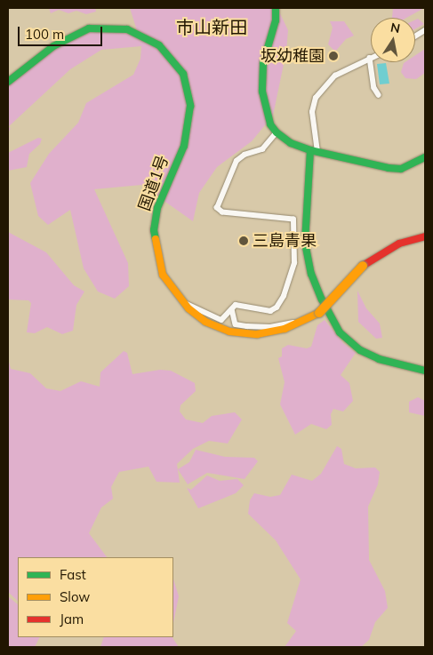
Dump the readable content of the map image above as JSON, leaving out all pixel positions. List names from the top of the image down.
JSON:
{
  "streets": {
    "main road": ["国道1号"]
  },
  "districts": ["市山新田"],
  "places": ["坂幼稚園", "三島青果"],
  "legend": ["Fast", "Slow", "Jam"],
  "scale_bar": "100 m",
  "north": "top"
}
